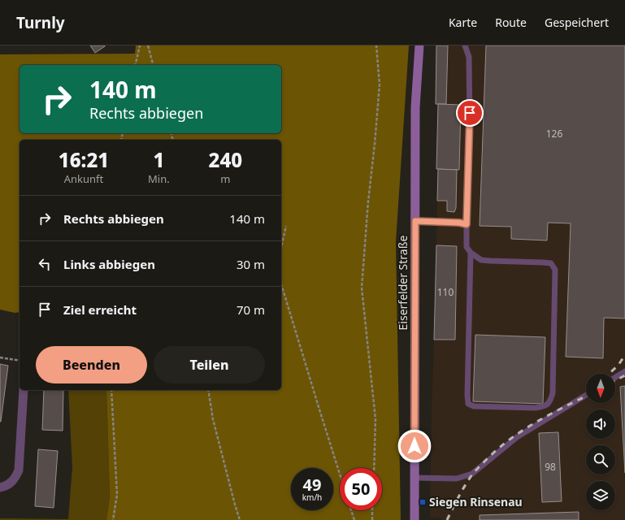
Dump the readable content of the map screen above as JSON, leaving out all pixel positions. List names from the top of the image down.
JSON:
{
  "streets": {
    "main road": ["Eiserfelder Straße"]
  },
  "places": {
    "transit": ["Siegen Rinsenau"]
  },
  "house_numbers": ["126", "110", "98"],
  "north": "bottom",
  "page": {
    "header": "Turnly",
    "nav": ["Karte", "Route", "Gespeichert"],
    "turn": ["140 m", "Rechts abbiegen"],
    "eta": [
      "16:21",
      "Ankunft",
      "1",
      "Min.",
      "240",
      "m"
    ],
    "list": [
      {
        "name": "Rechts abbiegen",
        "value": "140 m"
      },
      {
        "name": "Links abbiegen",
        "value": "30 m"
      },
      {
        "name": "Ziel erreicht",
        "value": "70 m"
      }
    ],
    "buttons": ["Beenden", "Teilen"],
    "speed": "49 km/h",
    "limit": "50"
  }
}
